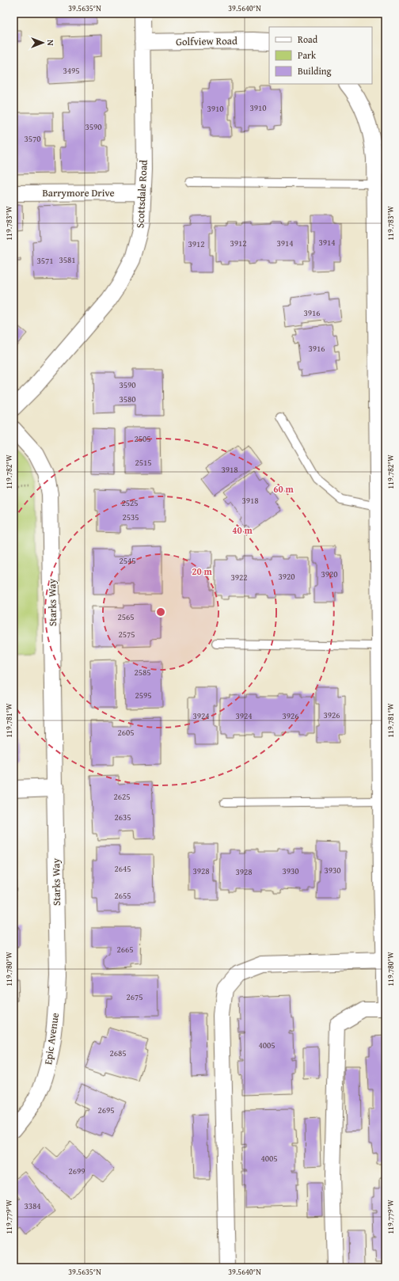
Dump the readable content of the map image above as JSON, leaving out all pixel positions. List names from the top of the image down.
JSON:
{
  "streets": {
    "street": [
      "Golfview Road",
      "Barrymore Drive",
      "Scottsdale Road",
      "Starks Way",
      "Epic Avenue"
    ]
  },
  "crossings": [
    ["Golfview Road", "Scottsdale Road"],
    ["Barrymore Drive", "Scottsdale Road"],
    ["Starks Way", "Epic Avenue"]
  ],
  "house_numbers": [
    "3495",
    "3910",
    "3910",
    "3590",
    "3570",
    "3914",
    "3912",
    "3914",
    "3912",
    "3581",
    "3571",
    "3916",
    "3916",
    "3590",
    "3580",
    "2505",
    "2515",
    "3918",
    "3918",
    "2525",
    "2535",
    "2545",
    "3920",
    "3920",
    "3922",
    "2565",
    "2575",
    "2585",
    "2595",
    "3926",
    "3924",
    "3924",
    "3926",
    "2605",
    "2625",
    "2635",
    "2645",
    "3930",
    "3928",
    "3930",
    "3928",
    "2655",
    "2665",
    "2675",
    "4005",
    "2685",
    "2695",
    "4005",
    "2699",
    "3384"
  ],
  "legend": ["Road", "Park", "Building"],
  "north": "right",
  "coordinates": [
    "39.5635°N",
    "39.5640°N",
    "119.783°W",
    "119.782°W",
    "119.781°W",
    "119.780°W",
    "119.779°W"
  ],
  "rings": ["60 m", "40 m", "20 m"]
}
